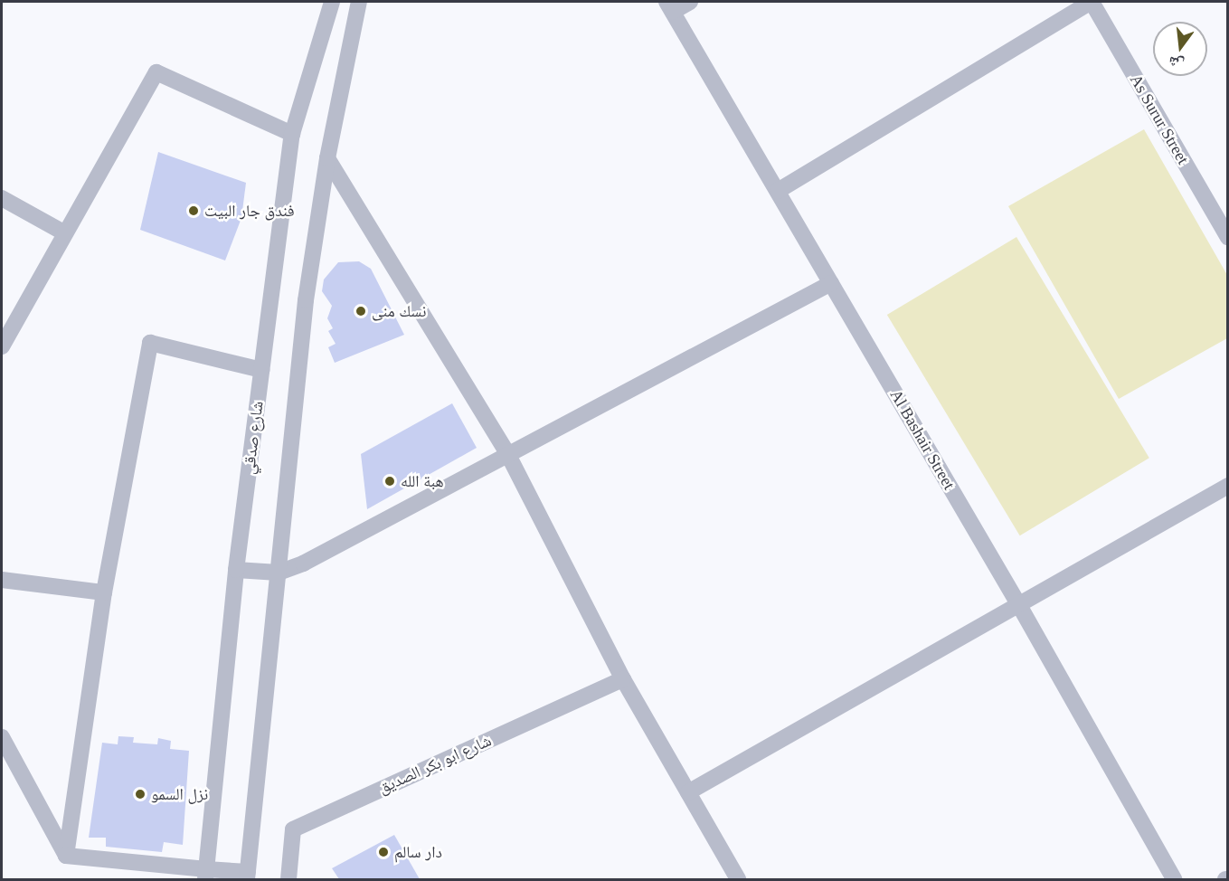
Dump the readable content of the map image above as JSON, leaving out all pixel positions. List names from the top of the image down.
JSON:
{
  "streets": {
    "street": [
      "As Surur Street",
      "شارع صدقي",
      "Al Bashair Street",
      "شارع ابو بكر الصديق"
    ]
  },
  "places": [
    "فندق جار البيت",
    "نسك منى",
    "هبة الله",
    "نزل السمو",
    "دار سالم"
  ],
  "north": "bottom"
}
